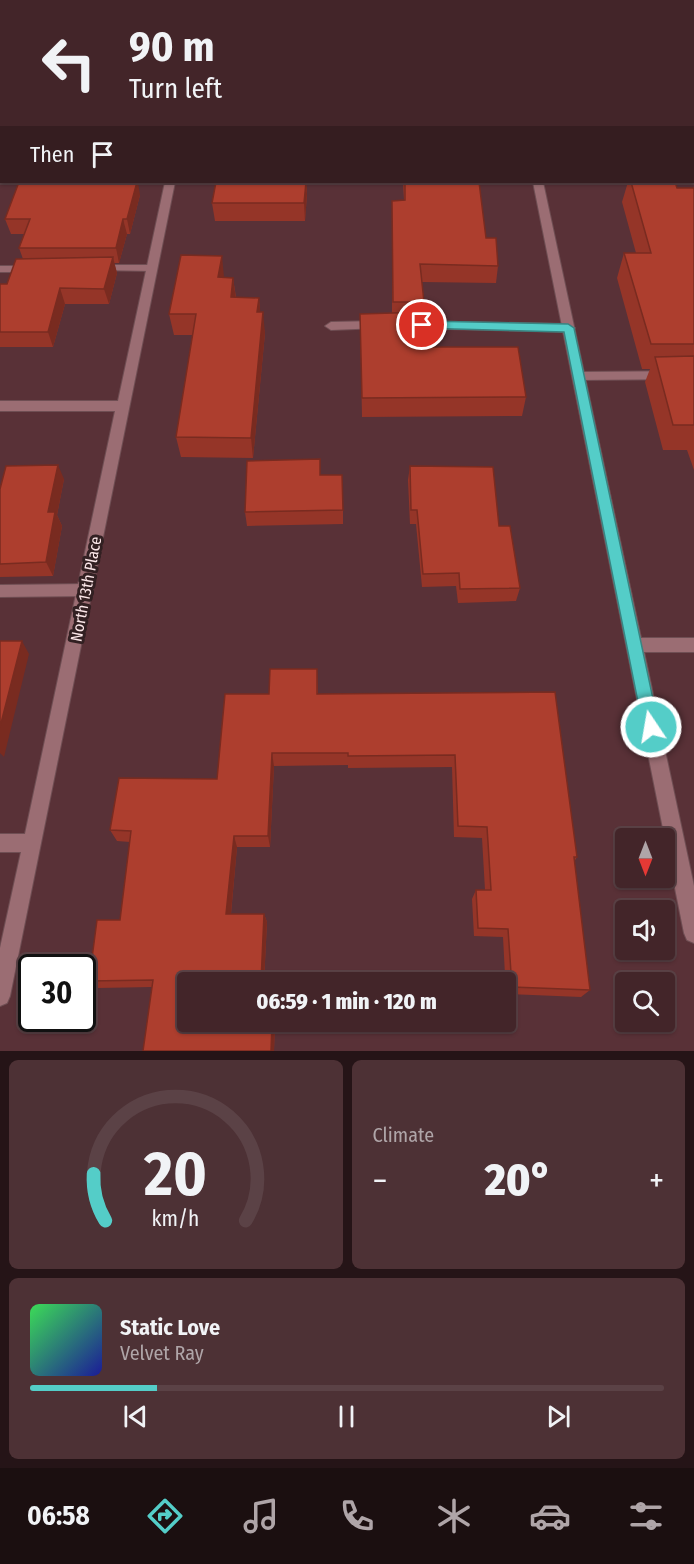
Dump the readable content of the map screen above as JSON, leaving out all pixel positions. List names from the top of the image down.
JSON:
{
  "streets": {
    "street": ["North 13th Place"]
  },
  "north": "bottom",
  "page": {
    "turn": ["90 m", "Turn left"],
    "then": "Then",
    "limit": "30",
    "trip": "06:59 · 1 min · 120 m",
    "tile": "Climate",
    "heat": ["−", "20°", "+"],
    "song": ["Static Love", "Velvet Ray"],
    "tabs": "06:58",
    "gauge": ["20", "km/h"]
  }
}
